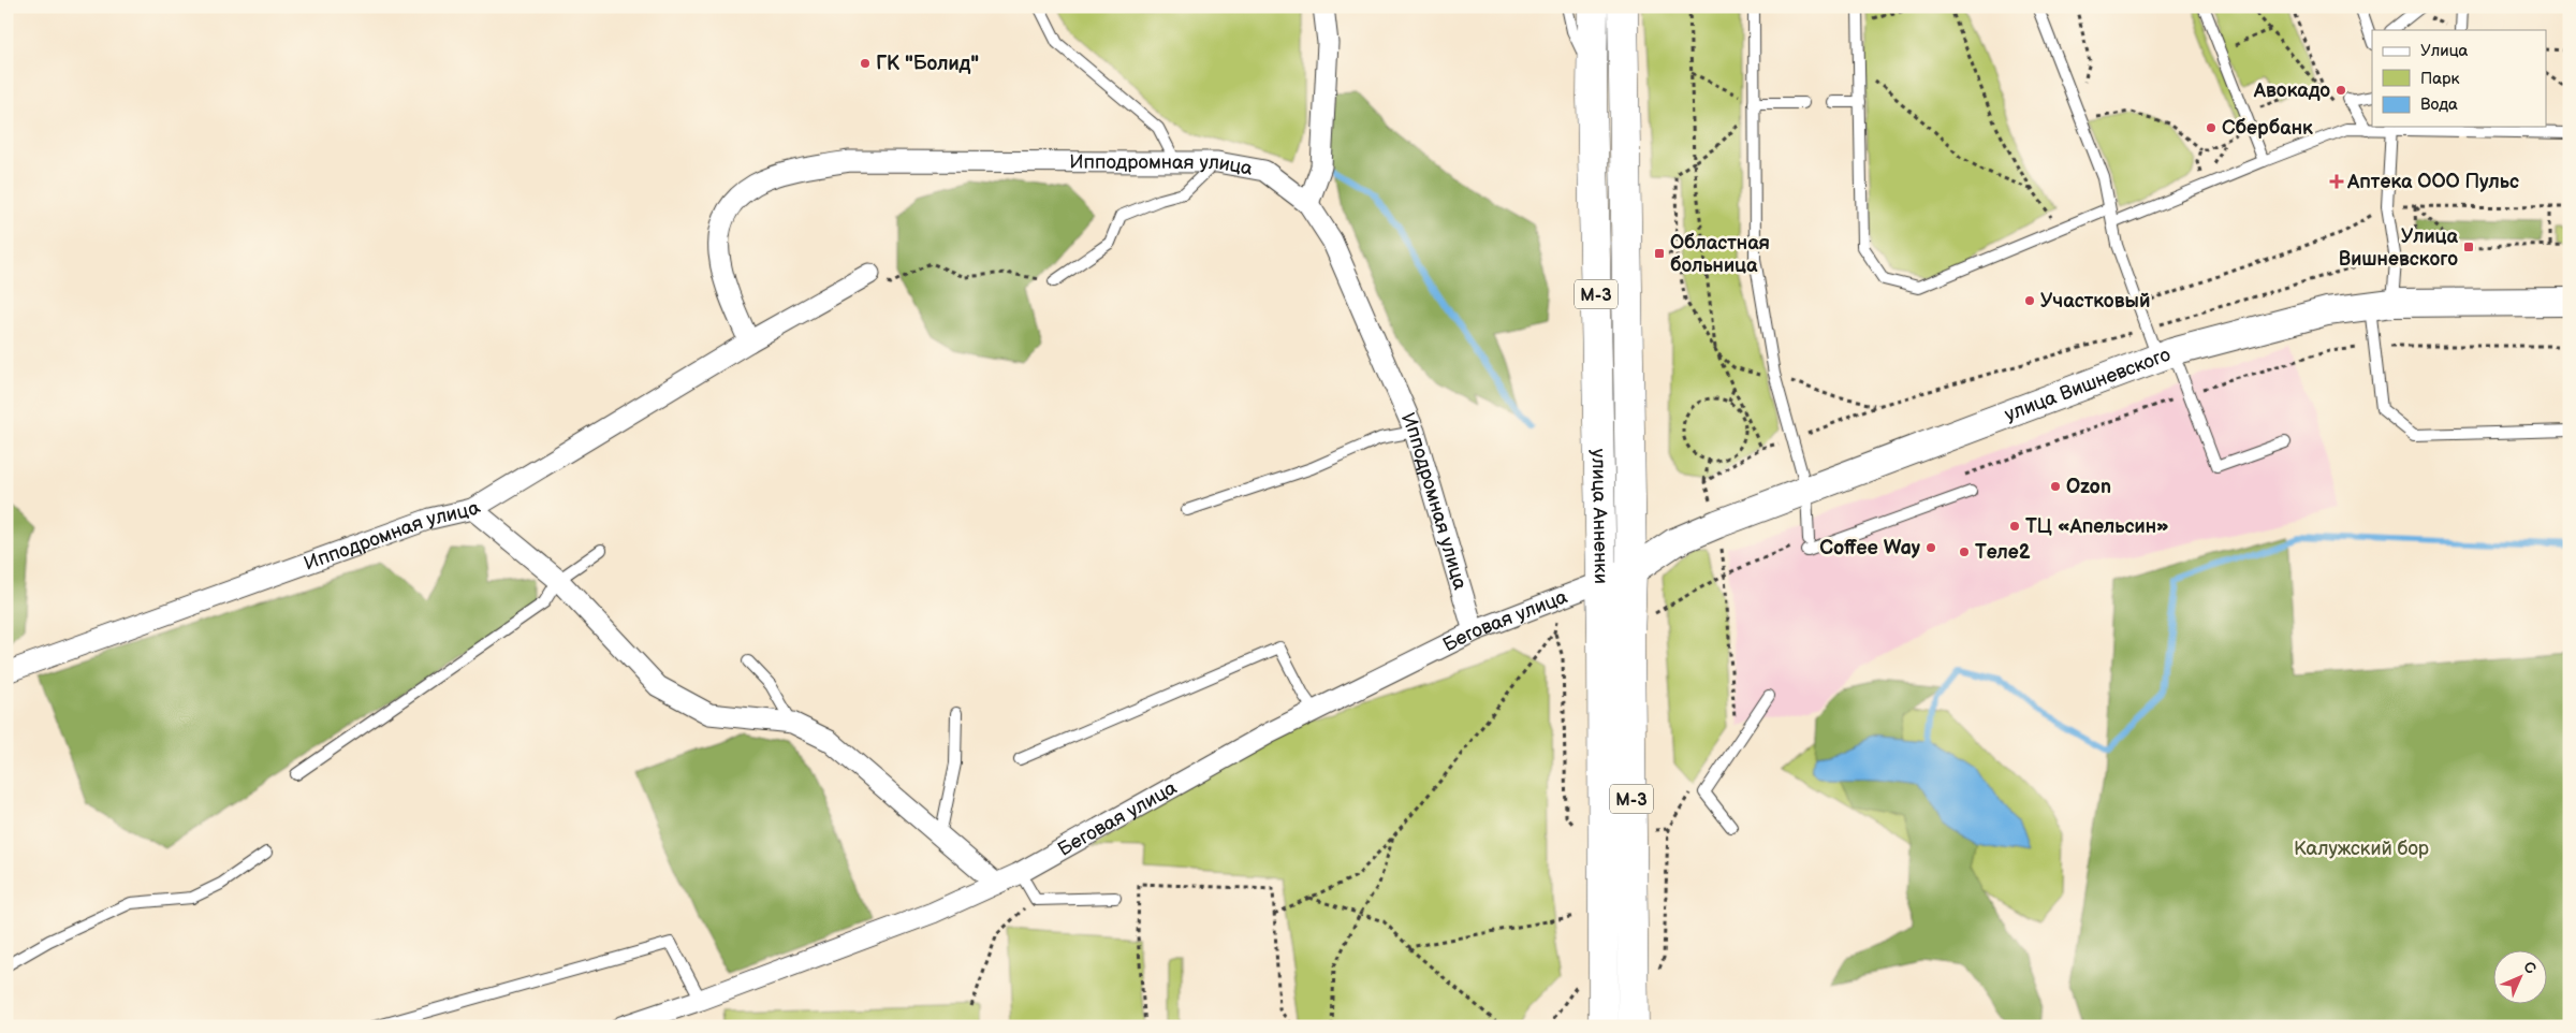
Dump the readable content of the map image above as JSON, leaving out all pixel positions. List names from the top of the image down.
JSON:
{
  "streets": {
    "main road": ["М-3", "улица Анненки"],
    "street": ["Ипподромная улица", "улица Вишневского", "Беговая улица"]
  },
  "crossings": [
    ["Ипподромная улица", "Беговая улица"],
    ["улица Вишневского", "улица Анненки"],
    ["улица Вишневского", "Беговая улица"],
    ["улица Анненки", "Беговая улица"]
  ],
  "parks": ["Калужский бор"],
  "places": {
    "other": [
      "ГК \"Болид\"",
      "Авокадо",
      "Сбербанк",
      "Участковый",
      "Ozon",
      "ТЦ «Апельсин»",
      "Coffee Way",
      "Теле2"
    ],
    "health": ["Аптека ООО Пульс"],
    "transit": ["Улица Вишневского", "Областная больница"]
  },
  "legend": ["Улица", "Парк", "Вода"],
  "north": "top right"
}
